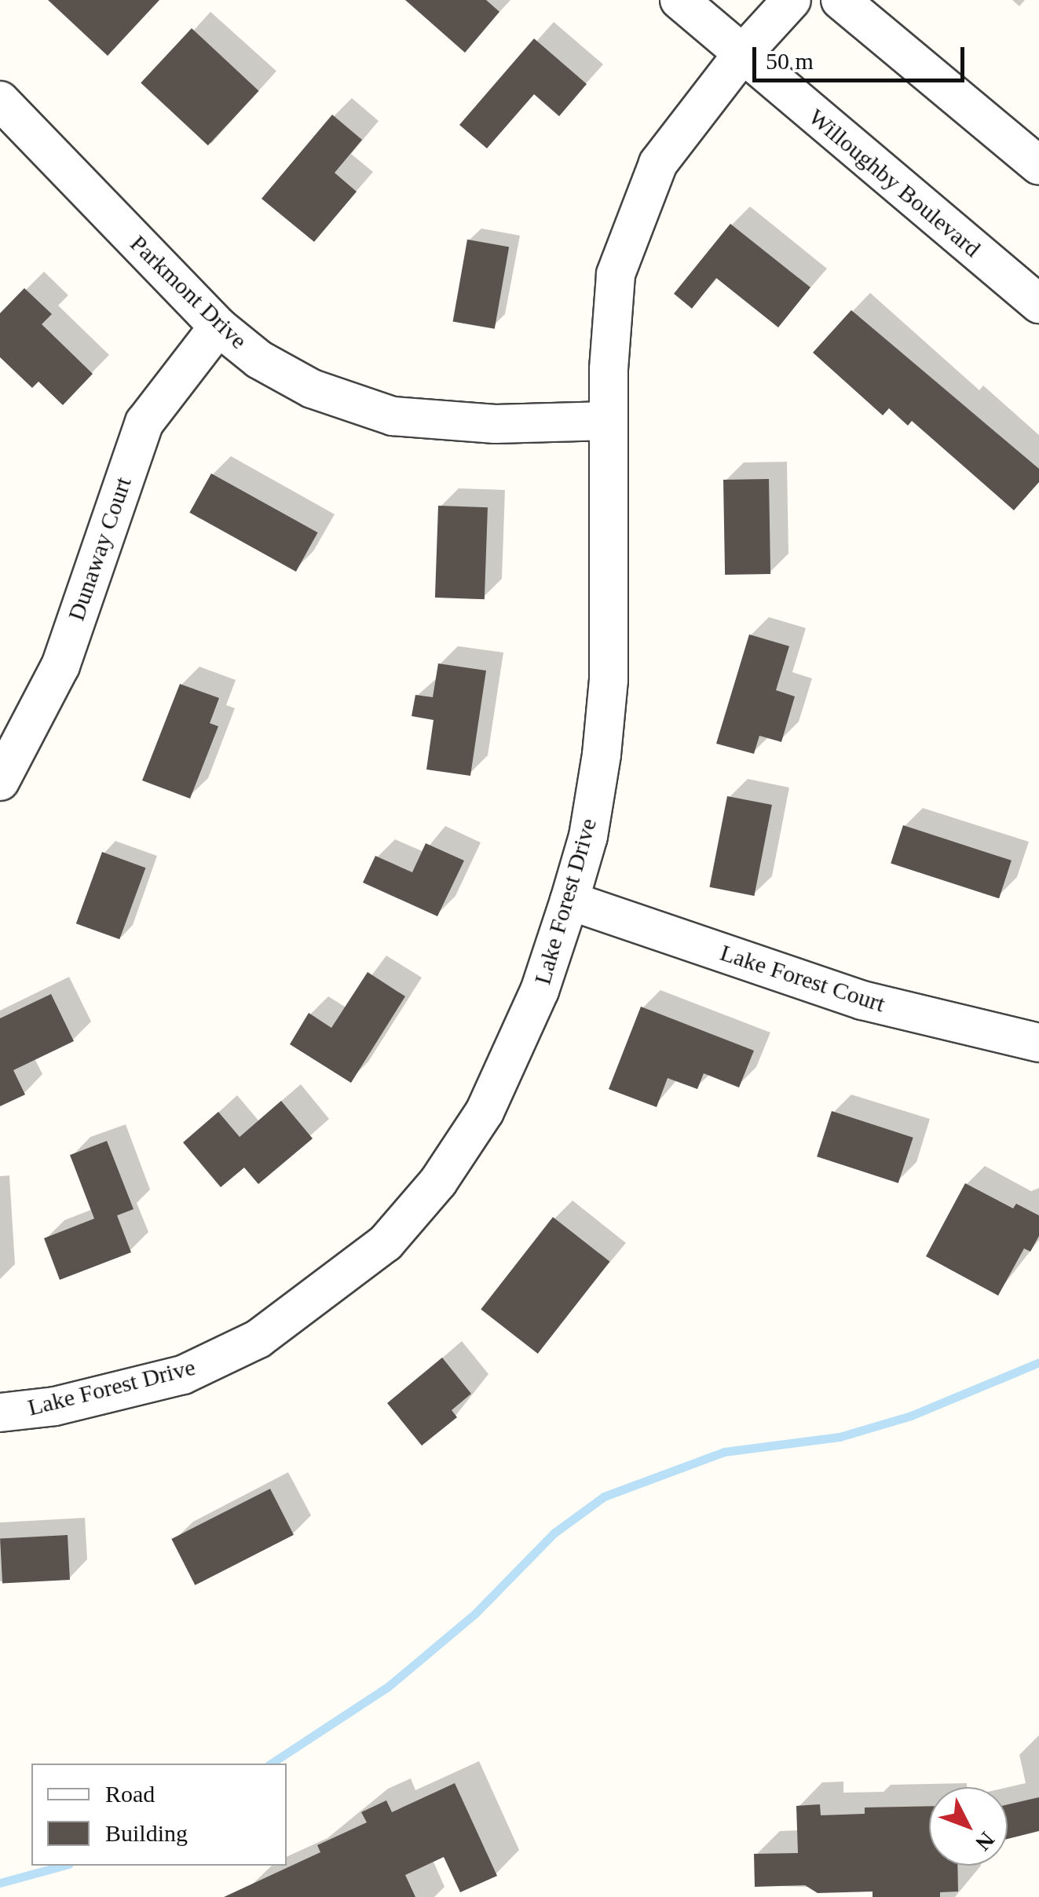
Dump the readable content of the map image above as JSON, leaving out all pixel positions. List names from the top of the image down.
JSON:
{
  "streets": {
    "street": [
      "Willoughby Boulevard",
      "Parkmont Drive",
      "Dunaway Court",
      "Lake Forest Drive",
      "Lake Forest Court"
    ]
  },
  "crossings": [
    ["Willoughby Boulevard", "Lake Forest Drive"],
    ["Parkmont Drive", "Dunaway Court"],
    ["Parkmont Drive", "Lake Forest Drive"],
    ["Lake Forest Drive", "Lake Forest Court"]
  ],
  "legend": ["Road", "Building"],
  "scale_bar": "50 m",
  "north": "bottom right"
}
